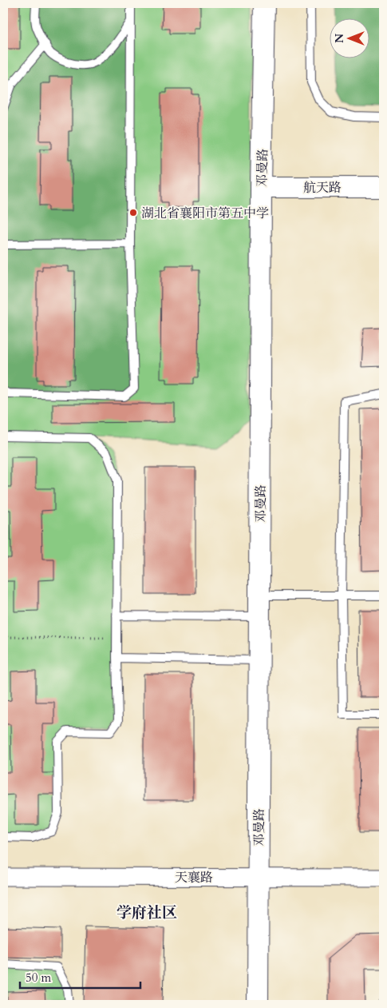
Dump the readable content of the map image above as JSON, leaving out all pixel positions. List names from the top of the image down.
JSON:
{
  "streets": {
    "street": ["邓曼路", "航天路", "天襄路"]
  },
  "crossings": [
    ["邓曼路", "航天路"],
    ["邓曼路", "天襄路"]
  ],
  "districts": ["学府社区"],
  "places": ["湖北省襄阳市第五中学"],
  "scale_bar": "50 m",
  "north": "left"
}
